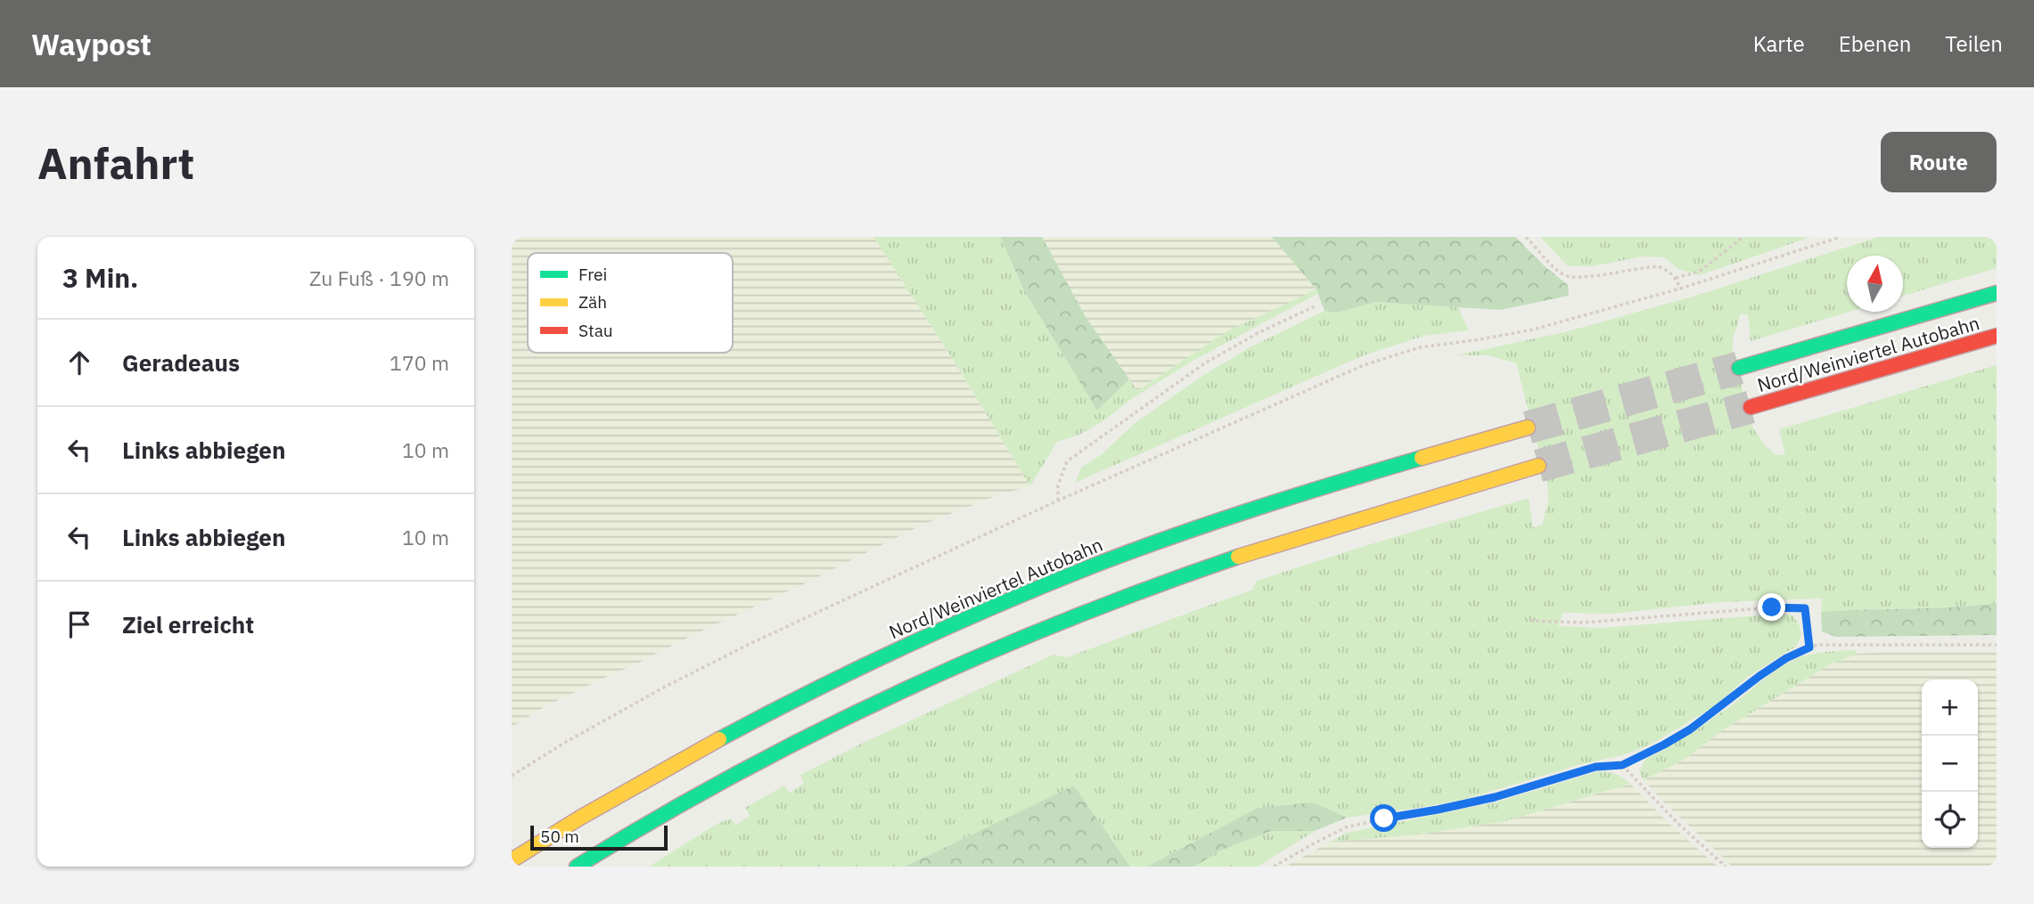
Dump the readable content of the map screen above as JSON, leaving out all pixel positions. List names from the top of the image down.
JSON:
{
  "streets": {
    "highway": ["Nord/Weinviertel Autobahn"]
  },
  "legend": ["Frei", "Zäh", "Stau"],
  "scale_bar": "50 m",
  "north": "top",
  "page": {
    "header": "Waypost",
    "nav": ["Karte", "Ebenen", "Teilen"],
    "buttons": "Route",
    "title": "Anfahrt",
    "heading": ["3 Min.", "Zu Fuß · 190 m"],
    "list": [
      ["Geradeaus", "170 m"],
      ["Links abbiegen", "10 m"],
      ["Links abbiegen", "10 m"],
      "Ziel erreicht"
    ],
    "map_buttons": ["+", "−"],
    "scale": "50 m"
  }
}
